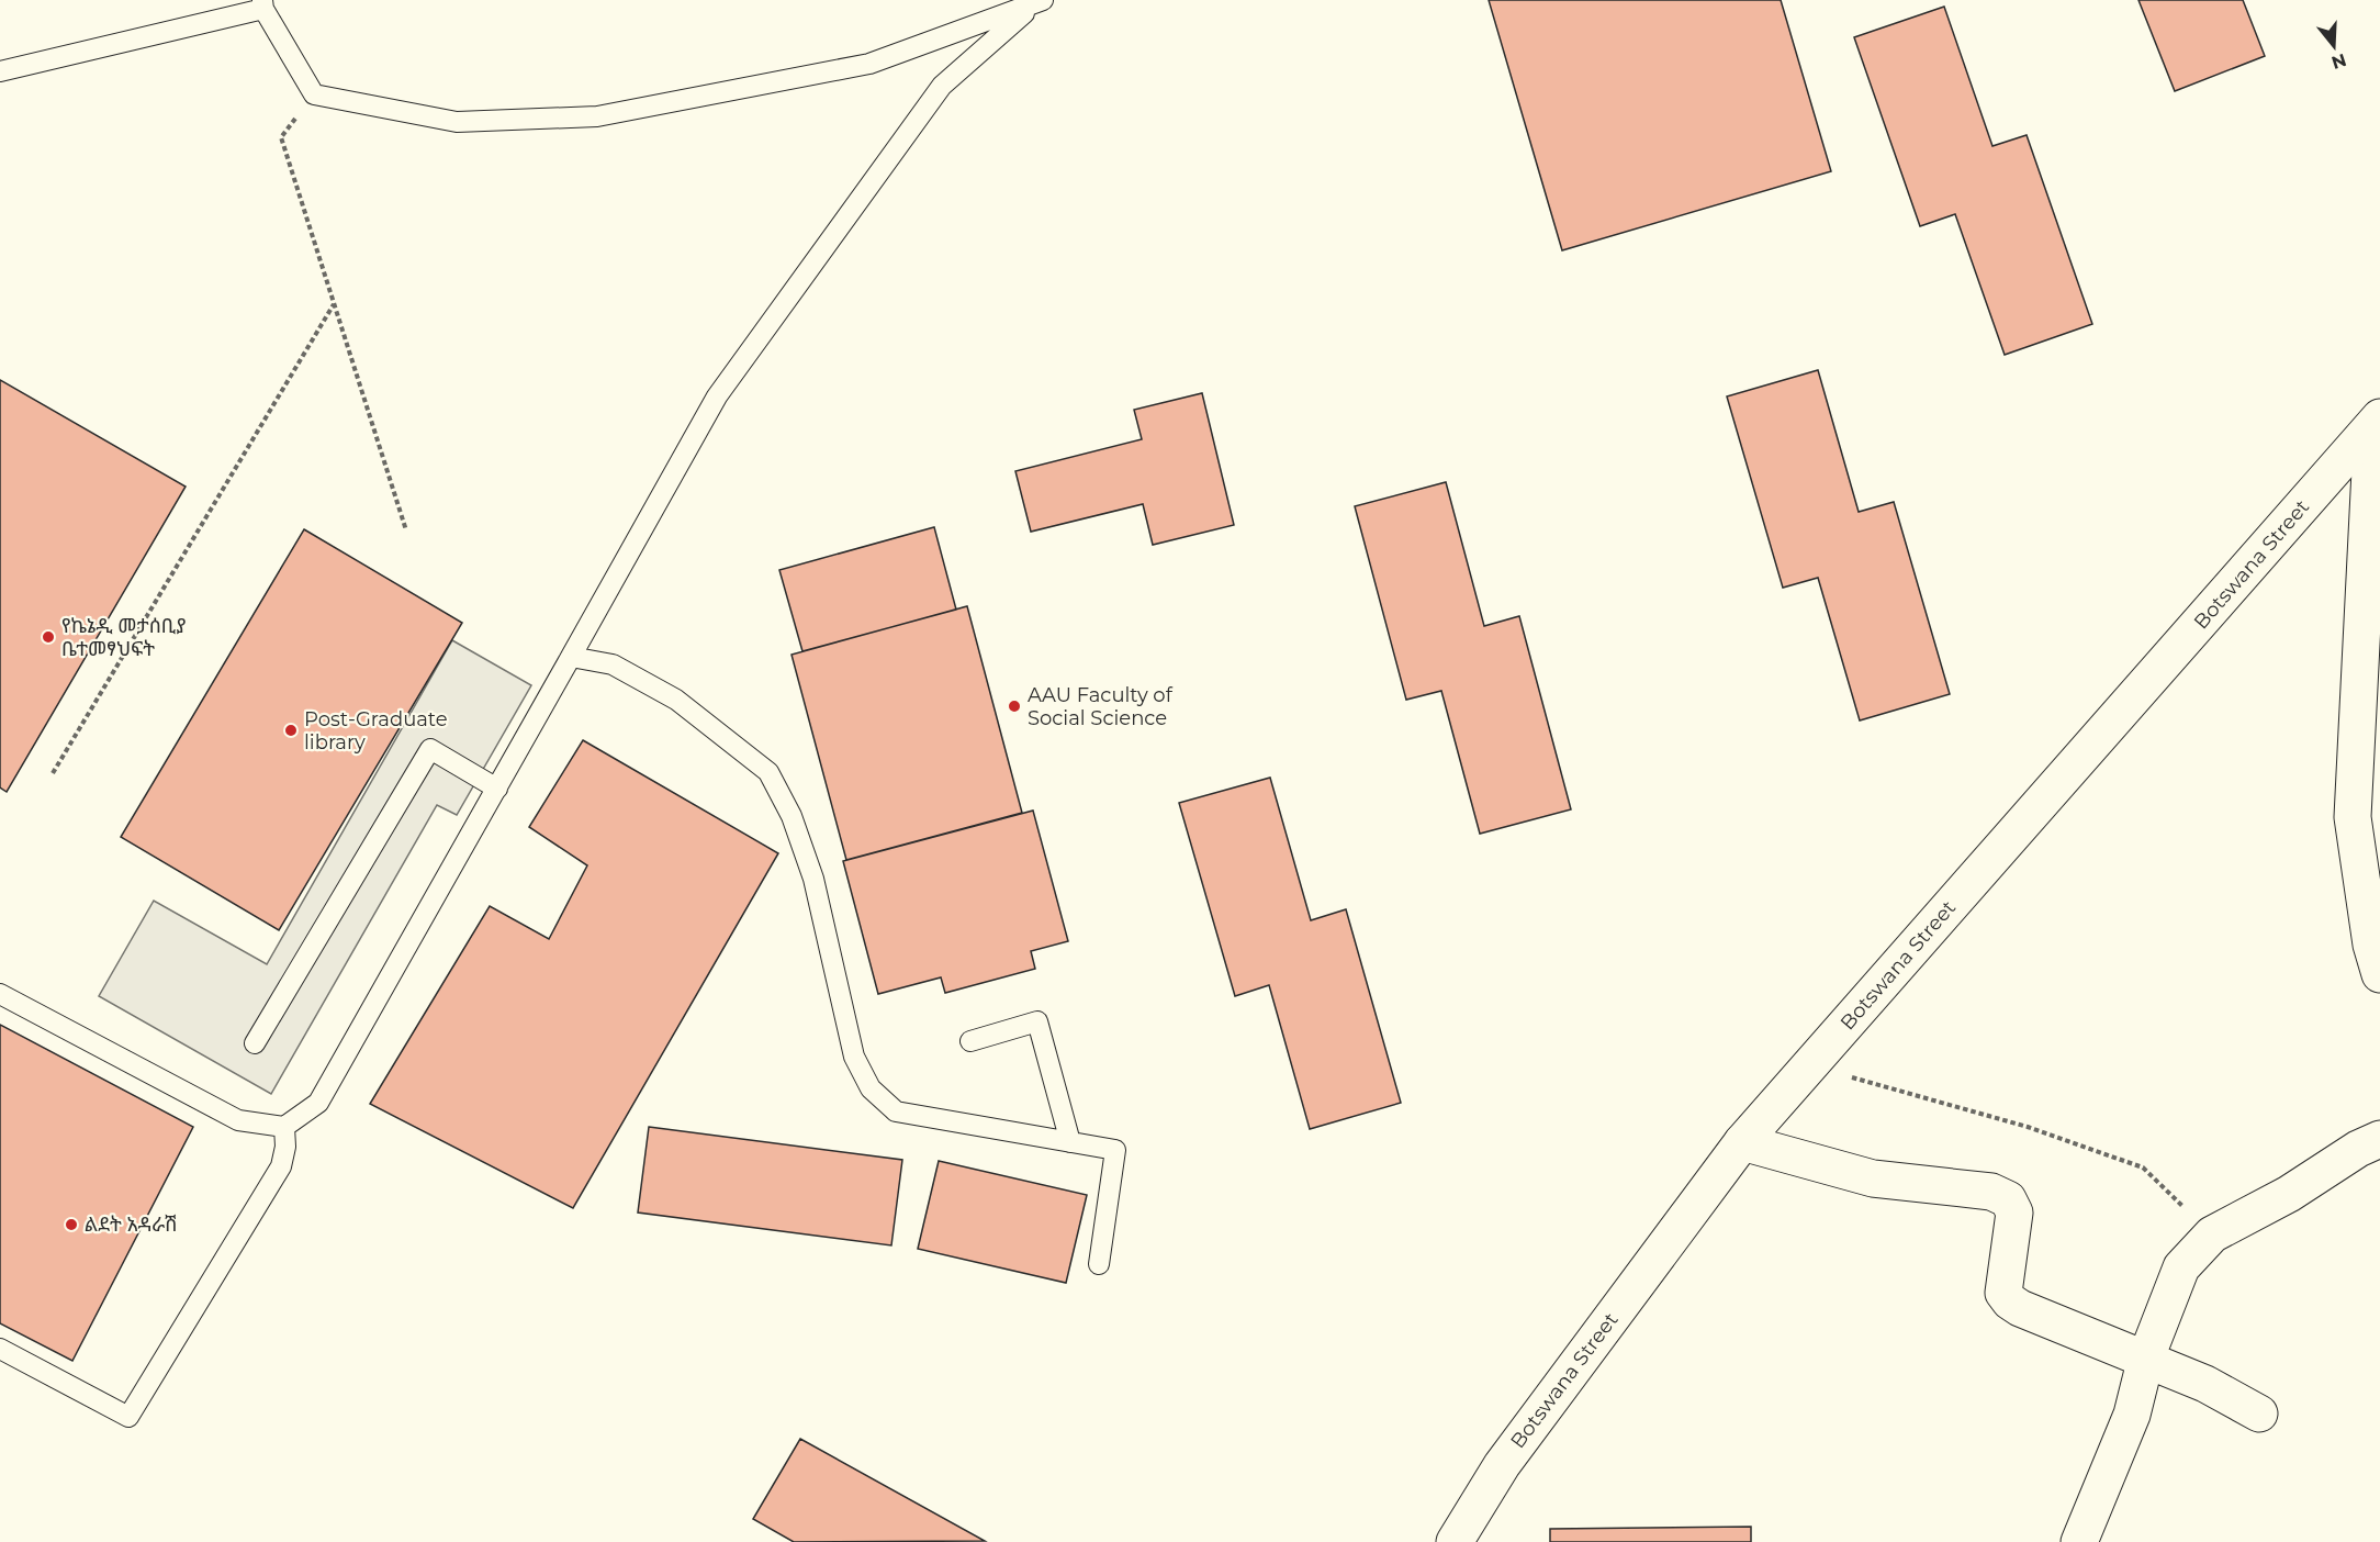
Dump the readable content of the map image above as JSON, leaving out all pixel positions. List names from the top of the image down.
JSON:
{
  "streets": {
    "street": ["Botswana Street"]
  },
  "places": [
    "የኬኔዲ መታሰቢያ ቤተመፃህፍት",
    "AAU Faculty of Social Science",
    "Post-Graduate library",
    "ልደት አዳራሽ"
  ],
  "north": "bottom"
}
